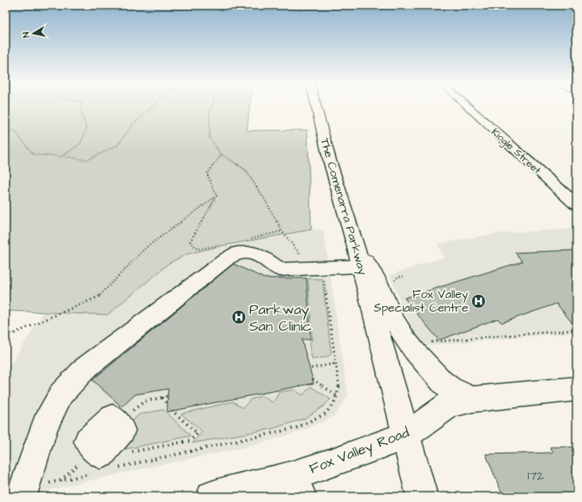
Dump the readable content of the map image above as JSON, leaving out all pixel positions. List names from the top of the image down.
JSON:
{
  "streets": {
    "main road": ["Kiogle Street", "The Comenarra Parkway", "Fox Valley Road"]
  },
  "crossings": [
    ["The Comenarra Parkway", "Fox Valley Road"]
  ],
  "places": {
    "hospital": ["Fox Valley Specialist Centre", "Parkway San Clinic"]
  },
  "house_numbers": ["172"],
  "north": "left"
}
